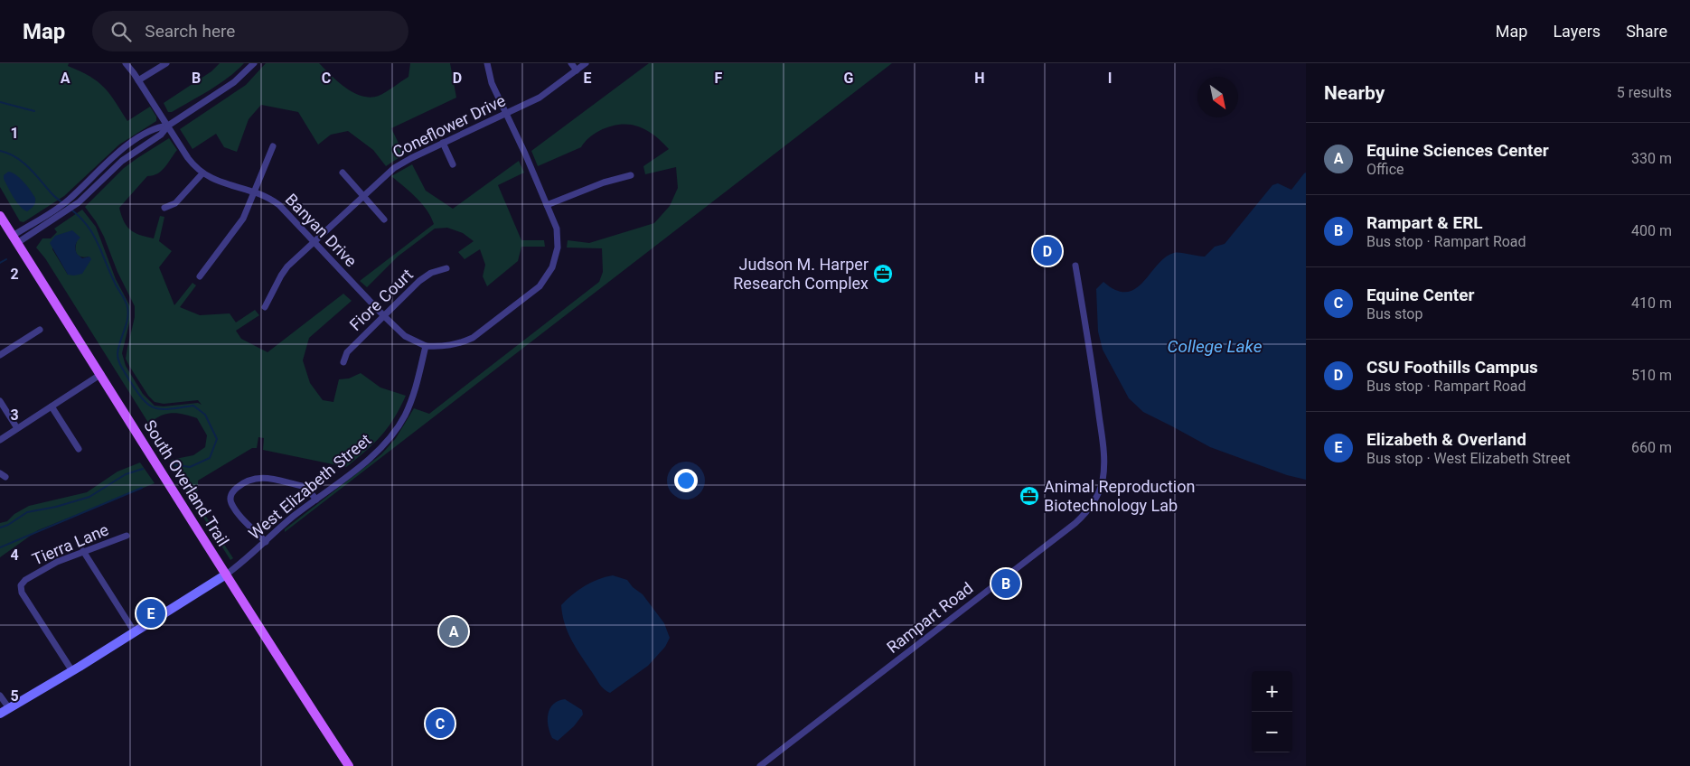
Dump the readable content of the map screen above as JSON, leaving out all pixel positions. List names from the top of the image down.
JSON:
{
  "streets": {
    "main road": ["South Overland Trail", "West Elizabeth Street"],
    "street": [
      "Coneflower Drive",
      "Banyan Drive",
      "Fiore Court",
      "Tierra Lane",
      "Rampart Road"
    ]
  },
  "crossings": [
    ["Coneflower Drive", "Banyan Drive"],
    ["Banyan Drive", "Fiore Court"],
    ["Banyan Drive", "West Elizabeth Street"],
    ["South Overland Trail", "West Elizabeth Street"],
    ["West Elizabeth Street", "Tierra Lane"]
  ],
  "water": ["College Lake"],
  "places": {
    "office": ["Judson M. Harper Research Complex", "Animal Reproduction Biotechnology Lab"]
  },
  "north": "bottom right",
  "page": {
    "header": "Map",
    "search": "Search here",
    "nav": ["Map", "Layers", "Share"],
    "heading": ["Nearby", "5 results"],
    "list": [
      {
        "mark": "A",
        "name": "Equine Sciences Center",
        "note": "Office",
        "value": "330 m"
      },
      {
        "mark": "B",
        "name": "Rampart & ERL",
        "note": "Bus stop · Rampart Road",
        "value": "400 m"
      },
      {
        "mark": "C",
        "name": "Equine Center",
        "note": "Bus stop",
        "value": "410 m"
      },
      {
        "mark": "D",
        "name": "CSU Foothills Campus",
        "note": "Bus stop · Rampart Road",
        "value": "510 m"
      },
      {
        "mark": "E",
        "name": "Elizabeth & Overland",
        "note": "Bus stop · West Elizabeth Street",
        "value": "660 m"
      }
    ],
    "pins": [
      "D",
      "B",
      "E",
      "A",
      "C"
    ],
    "map_buttons": ["+", "−"]
  },
  "grid": {
    "columns": [
      "A",
      "B",
      "C",
      "D",
      "E",
      "F",
      "G",
      "H",
      "I"
    ],
    "rows": [
      "1",
      "2",
      "3",
      "4",
      "5"
    ]
  }
}
